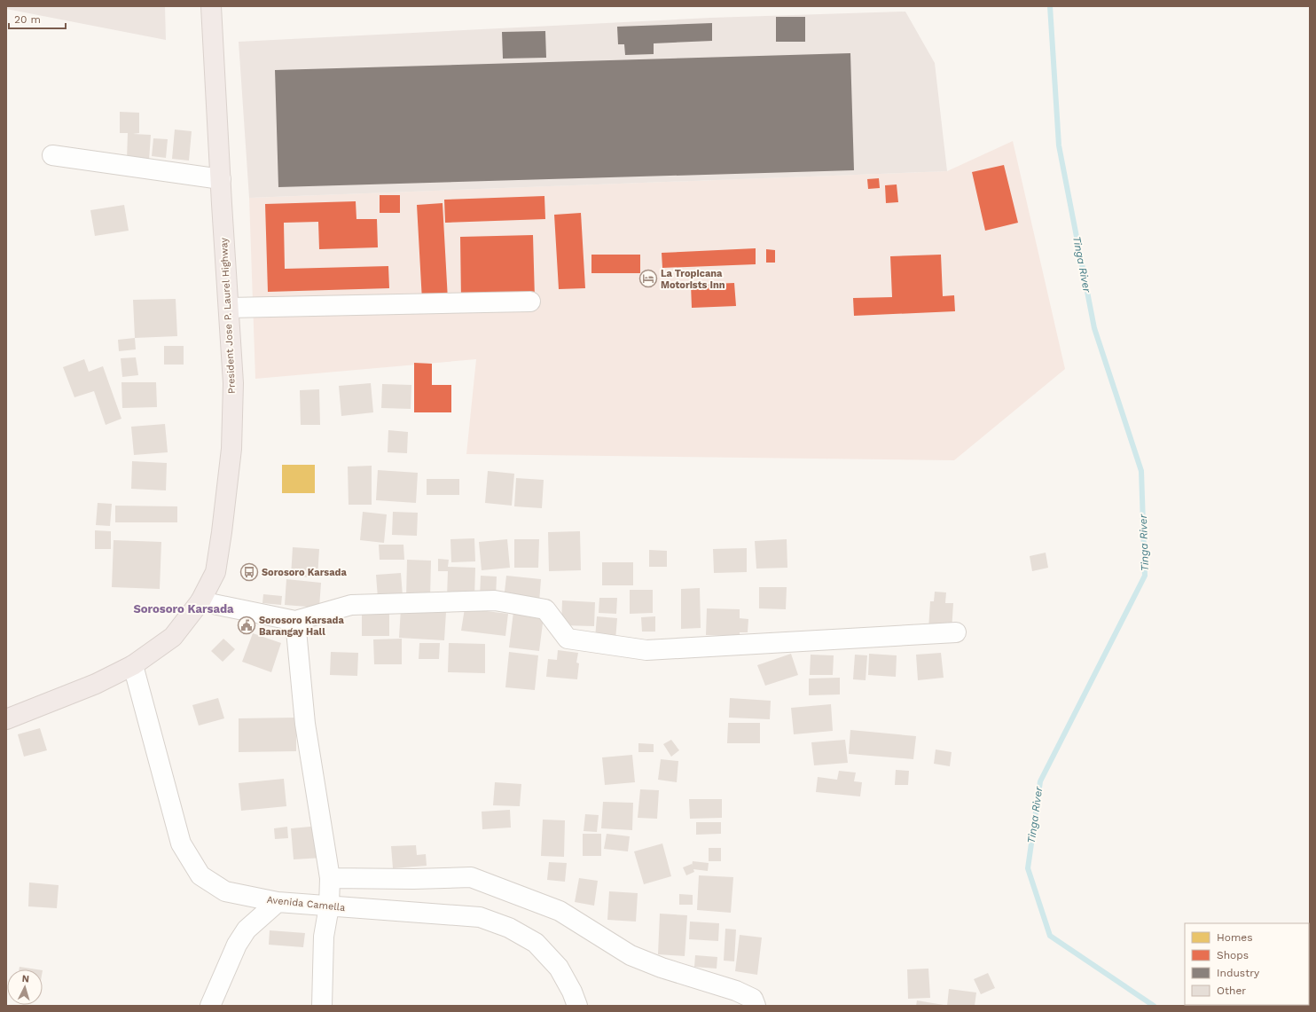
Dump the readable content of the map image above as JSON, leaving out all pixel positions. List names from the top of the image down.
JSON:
{
  "streets": {
    "highway": ["President Jose P. Laurel Highway"],
    "street": ["Avenida Camella"]
  },
  "crossings": [
    ["President Jose P. Laurel Highway", "Avenida Camella"]
  ],
  "districts": ["Sorosoro Karsada"],
  "water": ["Tinga River"],
  "places": {
    "hotel": ["La Tropicana Motorists Inn"],
    "bus stop": ["Sorosoro Karsada"],
    "public building": ["Sorosoro Karsada Barangay Hall"]
  },
  "legend": [
    "Homes",
    "Shops",
    "Industry",
    "Other"
  ],
  "scale_bar": "20 m",
  "north": "top"
}
